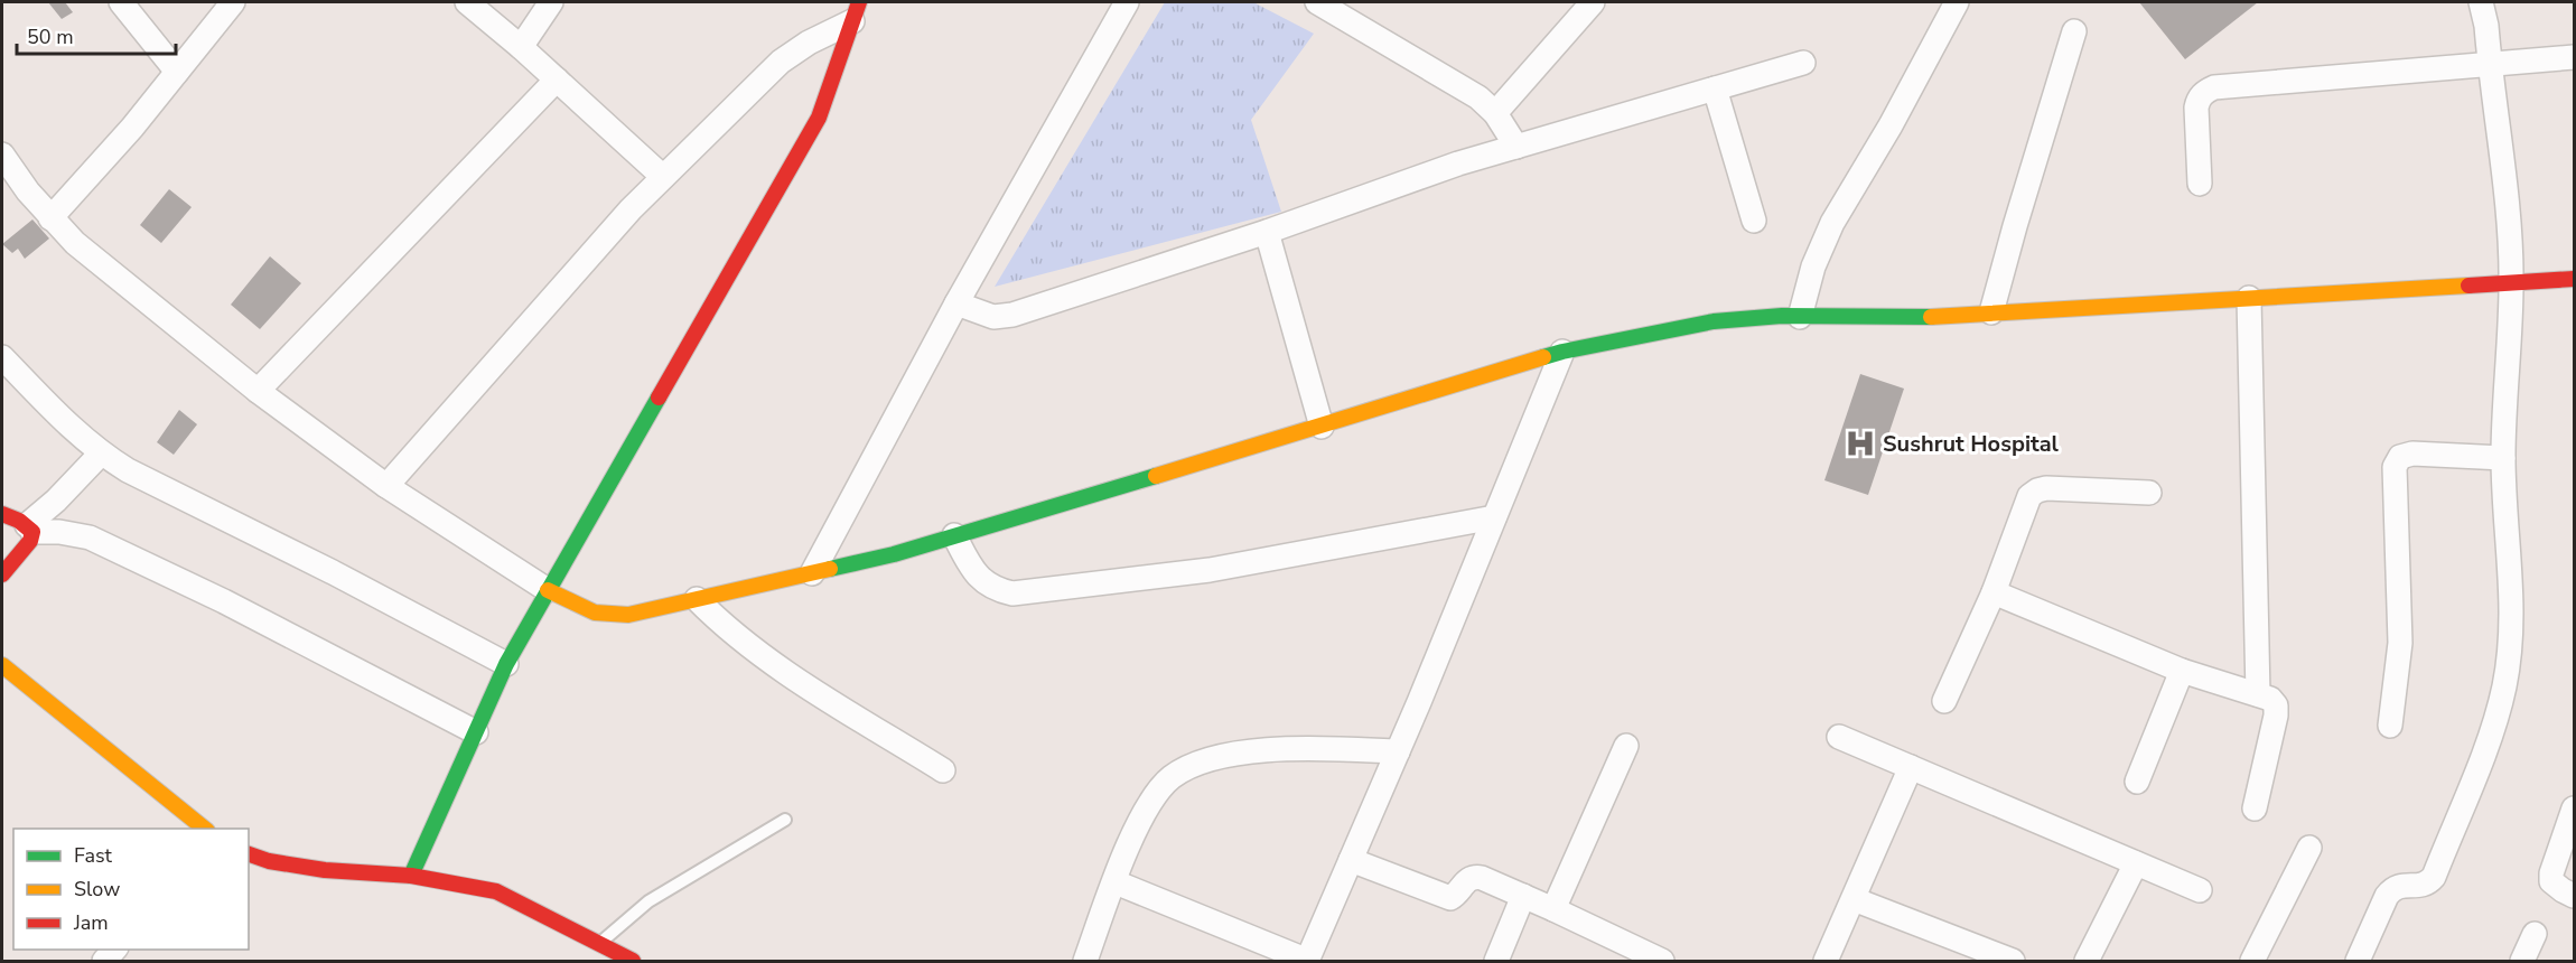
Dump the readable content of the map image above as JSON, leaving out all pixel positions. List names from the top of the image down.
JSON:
{
  "places": {
    "hospital": ["Sushrut Hospital"]
  },
  "legend": ["Fast", "Slow", "Jam"],
  "scale_bar": "50 m"
}
